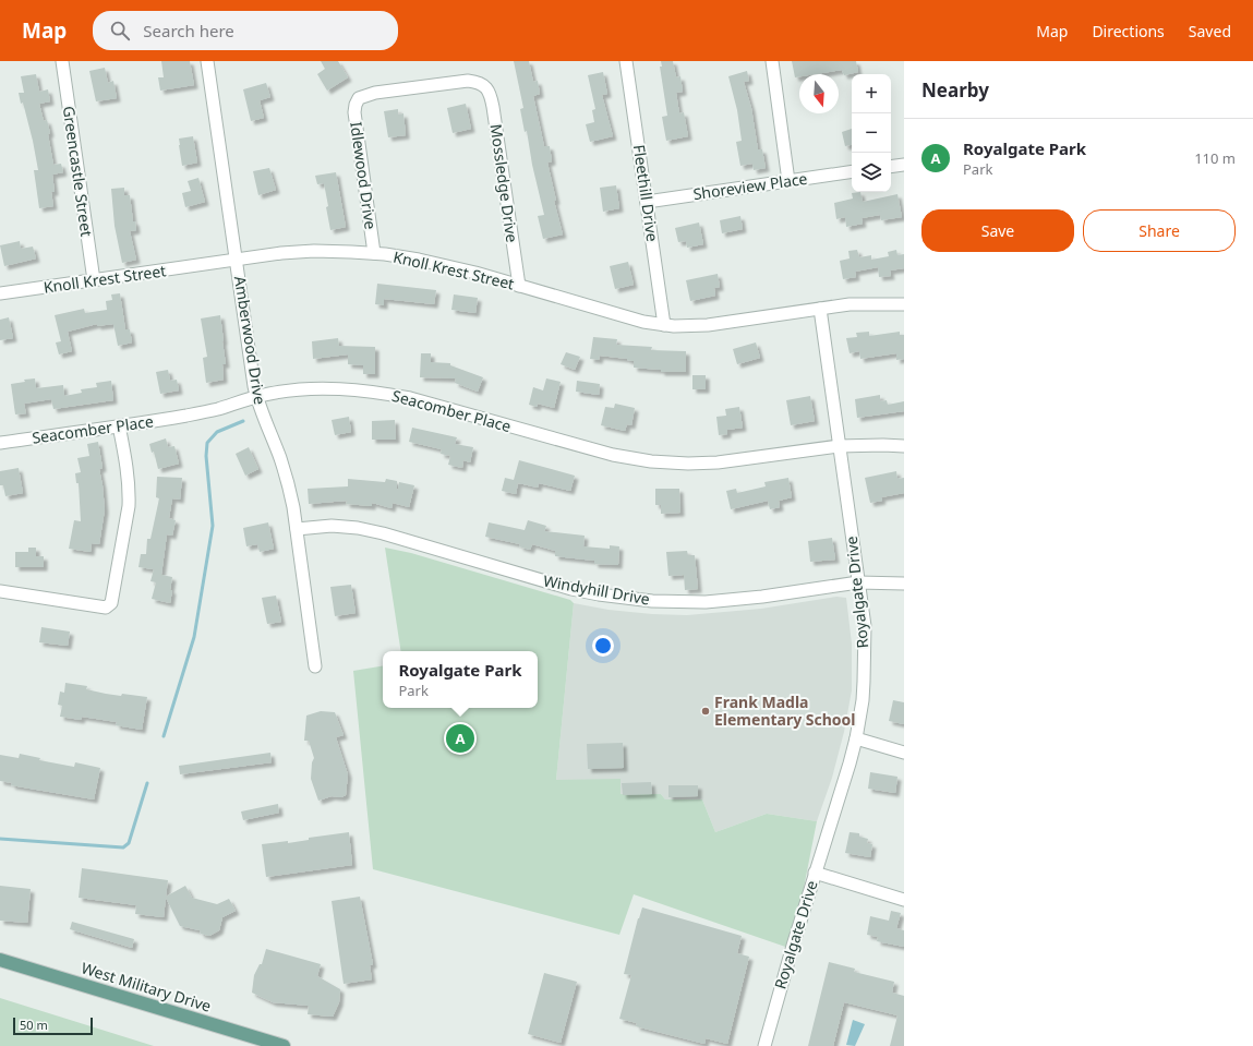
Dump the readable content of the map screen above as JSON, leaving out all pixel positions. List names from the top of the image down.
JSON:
{
  "streets": {
    "main road": ["West Military Drive"],
    "street": [
      "Greencastle Street",
      "Idlewood Drive",
      "Mossledge Drive",
      "Shoreview Place",
      "Fleethill Drive",
      "Knoll Krest Street",
      "Amberwood Drive",
      "Seacomber Place",
      "Windyhill Drive",
      "Royalgate Drive"
    ]
  },
  "crossings": [
    ["Greencastle Street", "Knoll Krest Street"],
    ["Idlewood Drive", "Mossledge Drive"],
    ["Idlewood Drive", "Knoll Krest Street"],
    ["Mossledge Drive", "Knoll Krest Street"],
    ["Shoreview Place", "Fleethill Drive"],
    ["Fleethill Drive", "Knoll Krest Street"],
    ["Knoll Krest Street", "Amberwood Drive"],
    ["Knoll Krest Street", "Royalgate Drive"],
    ["Amberwood Drive", "Seacomber Place"],
    ["Amberwood Drive", "Windyhill Drive"],
    ["Seacomber Place", "Royalgate Drive"],
    ["Windyhill Drive", "Royalgate Drive"]
  ],
  "places": ["Frank Madla Elementary School"],
  "scale_bar": "50 m",
  "north": "bottom",
  "page": {
    "header": "Map",
    "search": "Search here",
    "nav": ["Map", "Directions", "Saved"],
    "heading": "Nearby",
    "map_buttons": ["+", "−"],
    "list": [
      {
        "mark": "A",
        "name": "Royalgate Park",
        "note": "Park",
        "value": "110 m"
      }
    ],
    "buttons": ["Save", "Share"],
    "popup": ["Royalgate Park", "Park"],
    "pins": "A",
    "scale": "50 m"
  }
}
